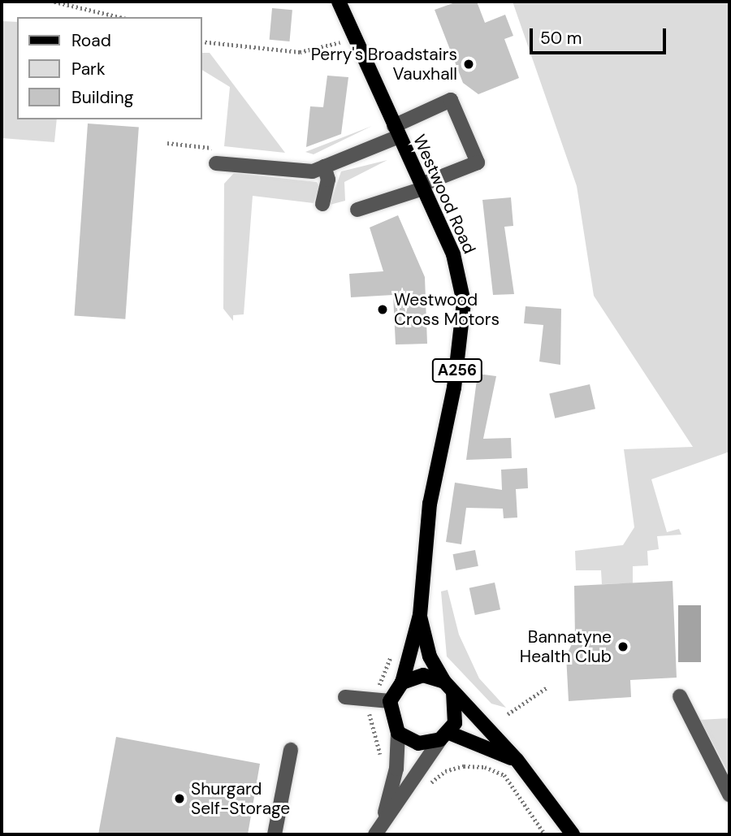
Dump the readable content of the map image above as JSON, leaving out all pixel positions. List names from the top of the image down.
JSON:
{
  "streets": {
    "main road": ["Westwood Road", "A256"]
  },
  "places": [
    "Perry's Broadstairs Vauxhall",
    "Westwood Cross Motors",
    "Bannatyne Health Club",
    "Shurgard Self-Storage"
  ],
  "legend": ["Road", "Park", "Building"],
  "scale_bar": "50 m"
}
